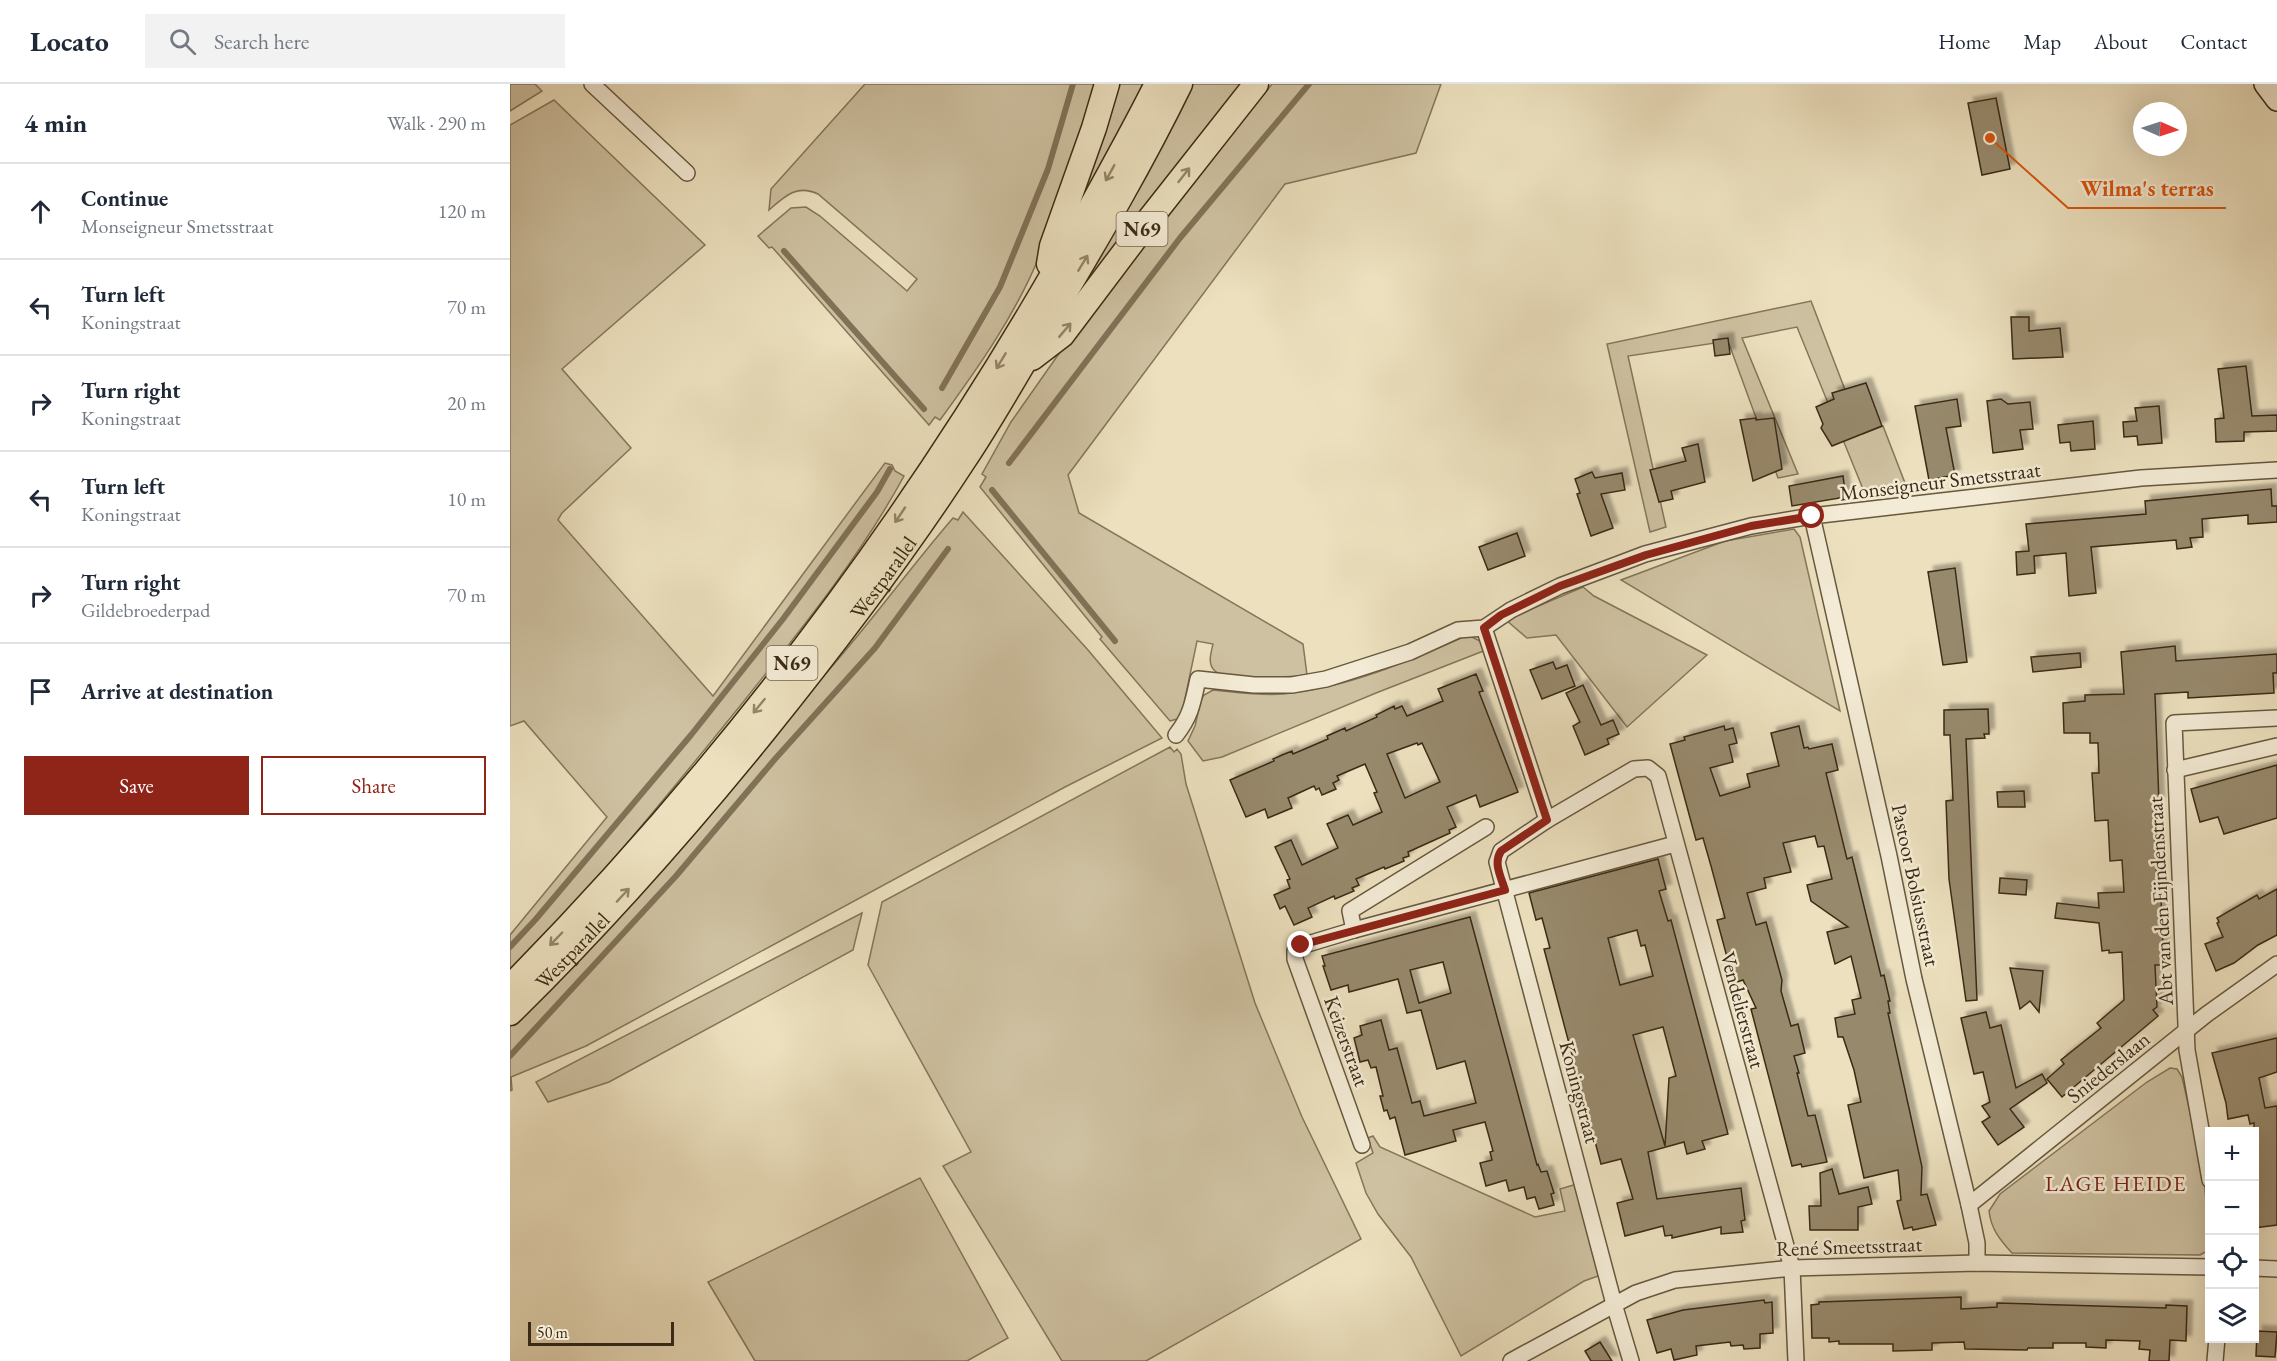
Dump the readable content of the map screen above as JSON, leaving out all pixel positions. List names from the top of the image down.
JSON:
{
  "streets": {
    "main road": ["N69", "Westparallel"],
    "street": [
      "Monseigneur Smetsstraat",
      "Pastoor Bolsiusstraat",
      "Abt van den Eijndenstraat",
      "Vendelierstraat",
      "Keizerstraat",
      "Sniederslaan",
      "Koningstraat",
      "René Smeetsstraat"
    ]
  },
  "crossings": [
    ["N69", "Westparallel"],
    ["Monseigneur Smetsstraat", "Pastoor Bolsiusstraat"],
    ["Pastoor Bolsiusstraat", "Sniederslaan"],
    ["Pastoor Bolsiusstraat", "René Smeetsstraat"],
    ["Abt van den Eijndenstraat", "Sniederslaan"],
    ["Vendelierstraat", "Koningstraat"],
    ["Vendelierstraat", "René Smeetsstraat"],
    ["Koningstraat", "René Smeetsstraat"]
  ],
  "districts": ["LAGE HEIDE"],
  "places": ["Wilma's terras"],
  "scale_bar": "50 m",
  "north": "right",
  "page": {
    "header": "Locato",
    "search": "Search here",
    "nav": [
      "Home",
      "Map",
      "About",
      "Contact"
    ],
    "heading": ["4 min", "Walk · 290 m"],
    "list": [
      ["Continue", "Monseigneur Smetsstraat", "120 m"],
      ["Turn left", "Koningstraat", "70 m"],
      ["Turn right", "Koningstraat", "20 m"],
      ["Turn left", "Koningstraat", "10 m"],
      ["Turn right", "Gildebroederpad", "70 m"],
      "Arrive at destination"
    ],
    "buttons": ["Save", "Share"],
    "map_buttons": ["+", "−"],
    "scale": "50 m"
  }
}
